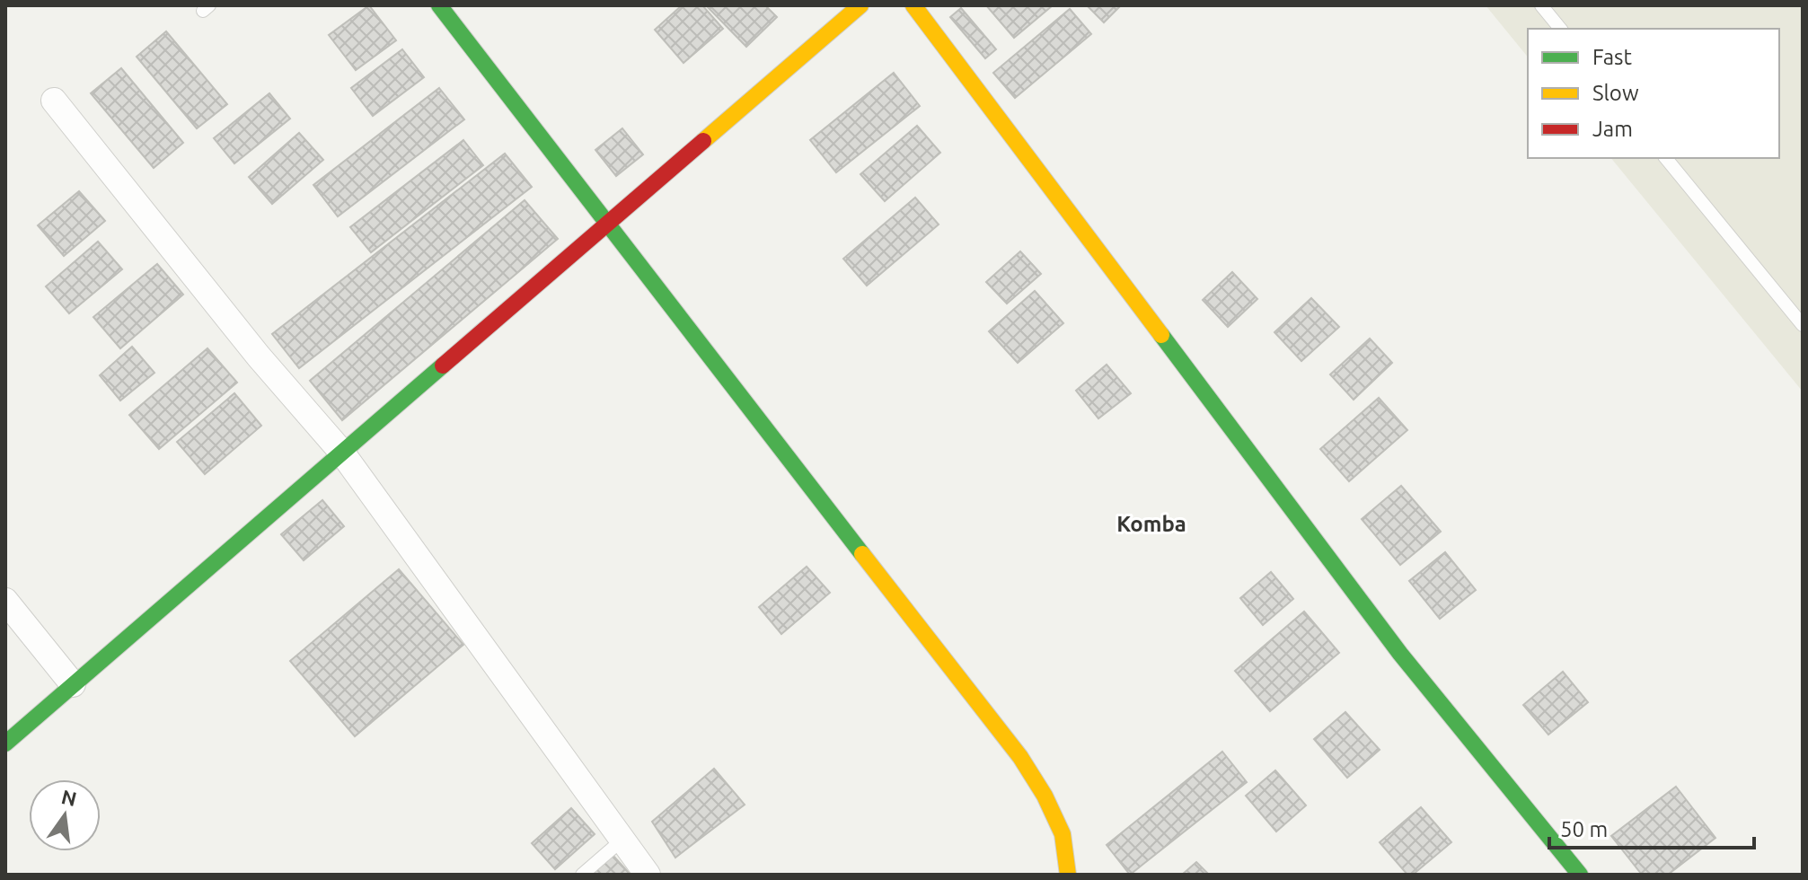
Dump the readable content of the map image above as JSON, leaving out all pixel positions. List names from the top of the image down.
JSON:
{
  "districts": ["Komba"],
  "legend": ["Fast", "Slow", "Jam"],
  "scale_bar": "50 m",
  "north": "top"
}
